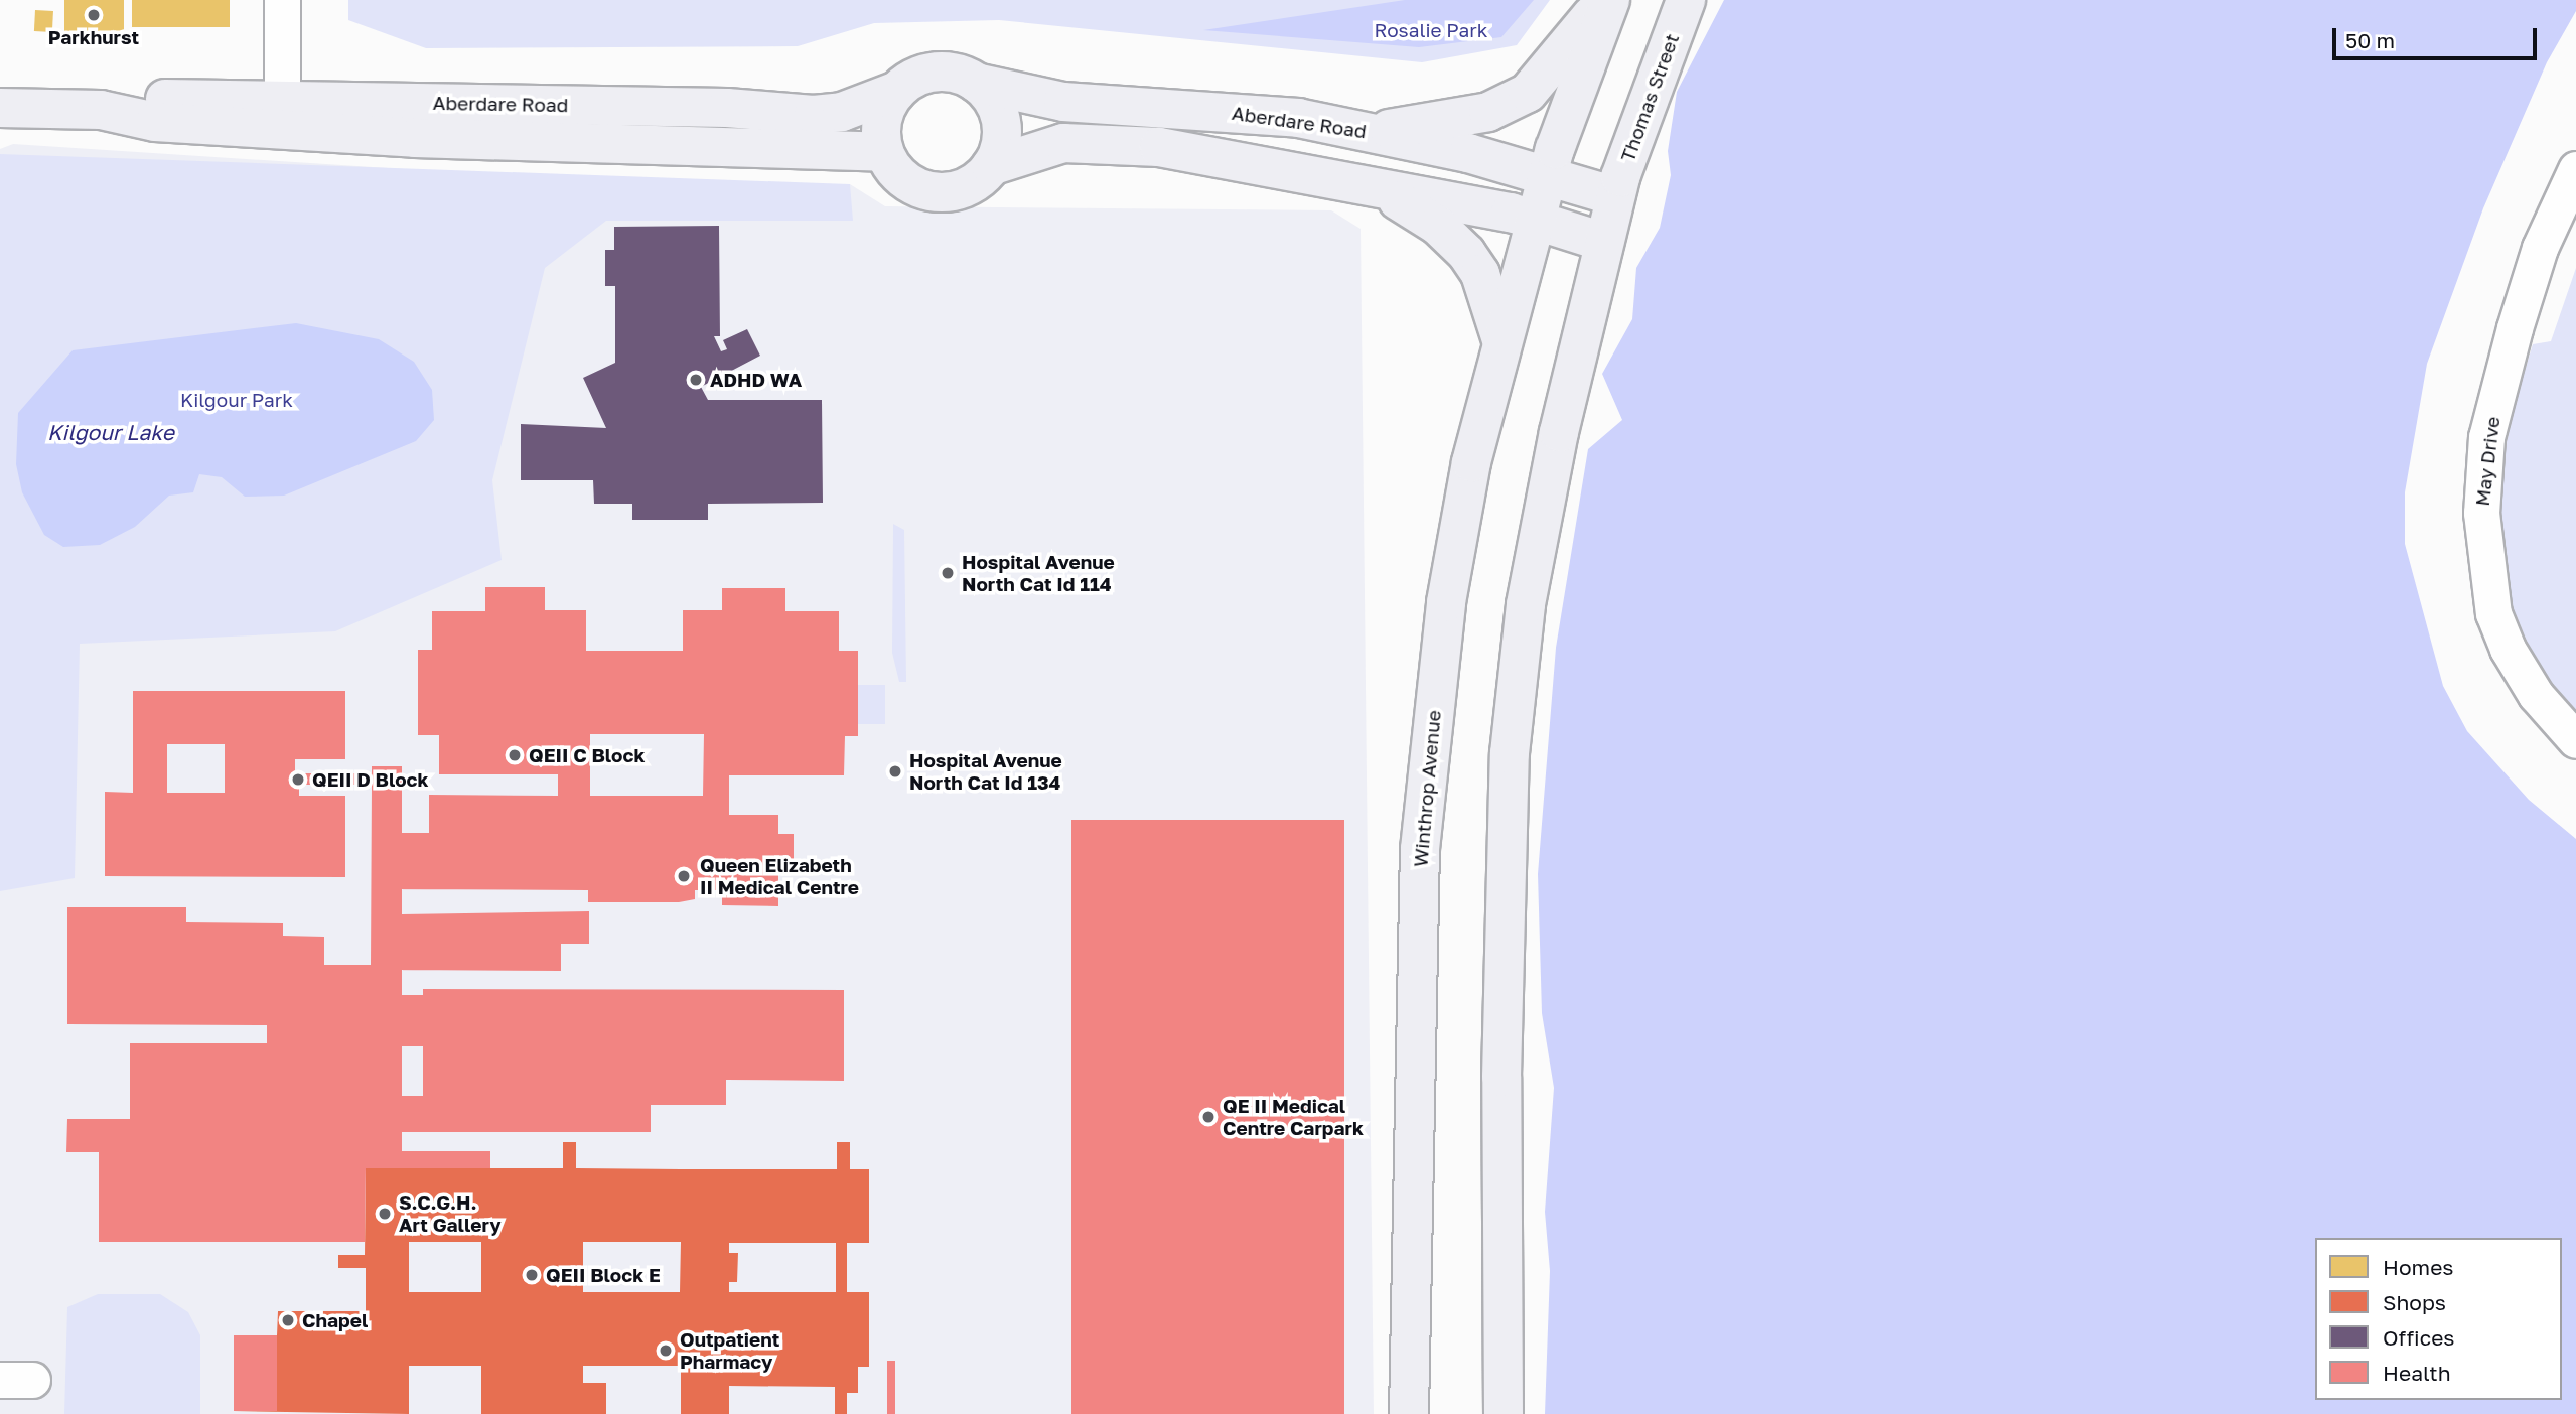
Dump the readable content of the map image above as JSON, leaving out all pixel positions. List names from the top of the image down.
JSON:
{
  "streets": {
    "main road": ["Thomas Street", "Aberdare Road", "Winthrop Avenue"],
    "street": ["May Drive"]
  },
  "crossings": [
    ["Thomas Street", "Aberdare Road"],
    ["Aberdare Road", "Winthrop Avenue"]
  ],
  "water": ["Kilgour Lake"],
  "parks": ["Rosalie Park", "Kilgour Park"],
  "places": [
    "Parkhurst",
    "ADHD WA",
    "Hospital Avenue North Cat Id 114",
    "QEII C Block",
    "Hospital Avenue North Cat Id 134",
    "QEII D Block",
    "Queen Elizabeth II Medical Centre",
    "QE II Medical Centre Carpark",
    "S.C.G.H. Art Gallery",
    "QEII Block E",
    "Chapel",
    "Outpatient Pharmacy"
  ],
  "legend": [
    "Homes",
    "Shops",
    "Offices",
    "Health"
  ],
  "scale_bar": "50 m"
}
